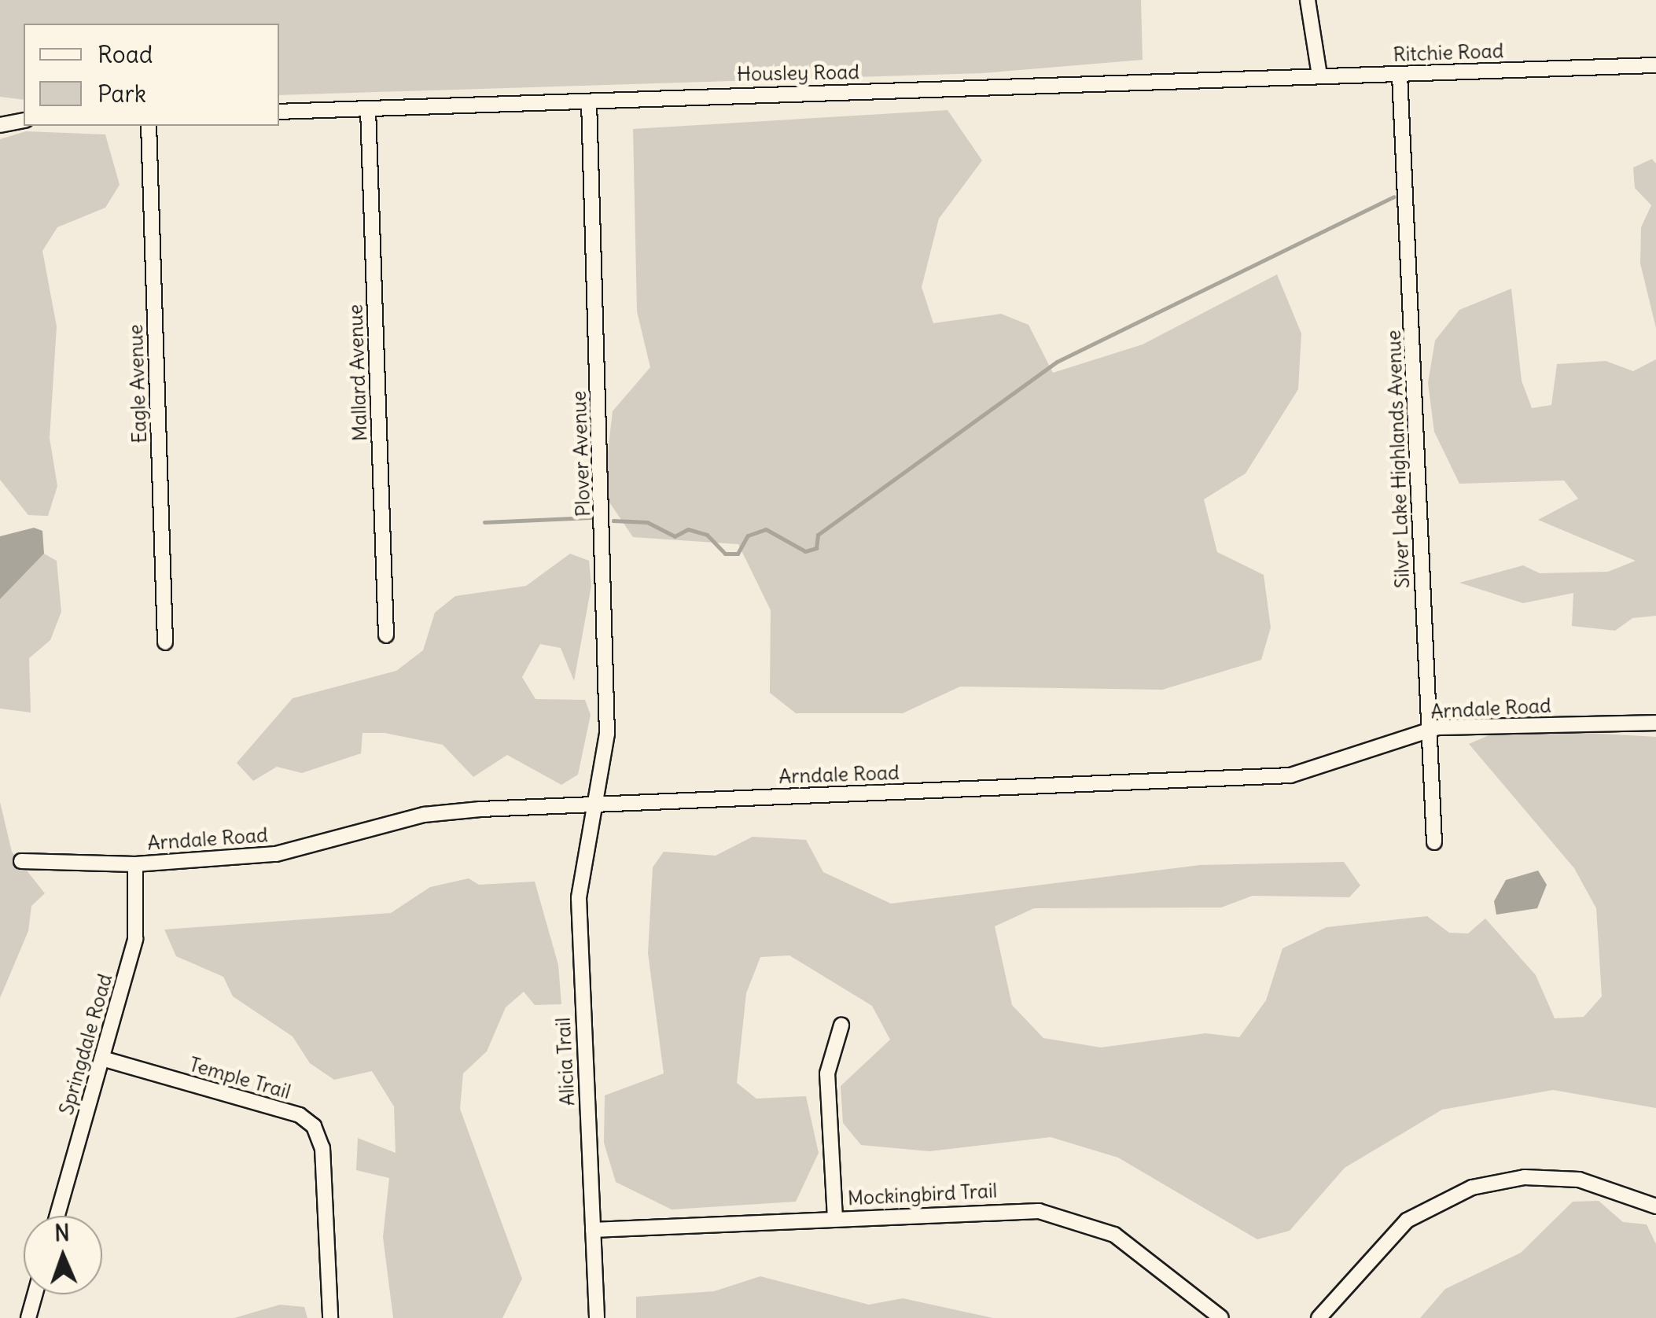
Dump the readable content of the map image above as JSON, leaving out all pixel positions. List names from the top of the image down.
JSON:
{
  "streets": {
    "street": [
      "Ritchie Road",
      "Housley Road",
      "Mallard Avenue",
      "Eagle Avenue",
      "Plover Avenue",
      "Silver Lake Highlands Avenue",
      "Arndale Road",
      "Springdale Road",
      "Alicia Trail",
      "Temple Trail",
      "Mockingbird Trail"
    ]
  },
  "crossings": [
    ["Ritchie Road", "Housley Road"],
    ["Ritchie Road", "Silver Lake Highlands Avenue"],
    ["Housley Road", "Mallard Avenue"],
    ["Housley Road", "Plover Avenue"],
    ["Plover Avenue", "Arndale Road"],
    ["Plover Avenue", "Alicia Trail"],
    ["Silver Lake Highlands Avenue", "Arndale Road"],
    ["Arndale Road", "Springdale Road"],
    ["Arndale Road", "Alicia Trail"],
    ["Springdale Road", "Temple Trail"],
    ["Alicia Trail", "Mockingbird Trail"]
  ],
  "legend": ["Road", "Park"],
  "north": "top"
}
